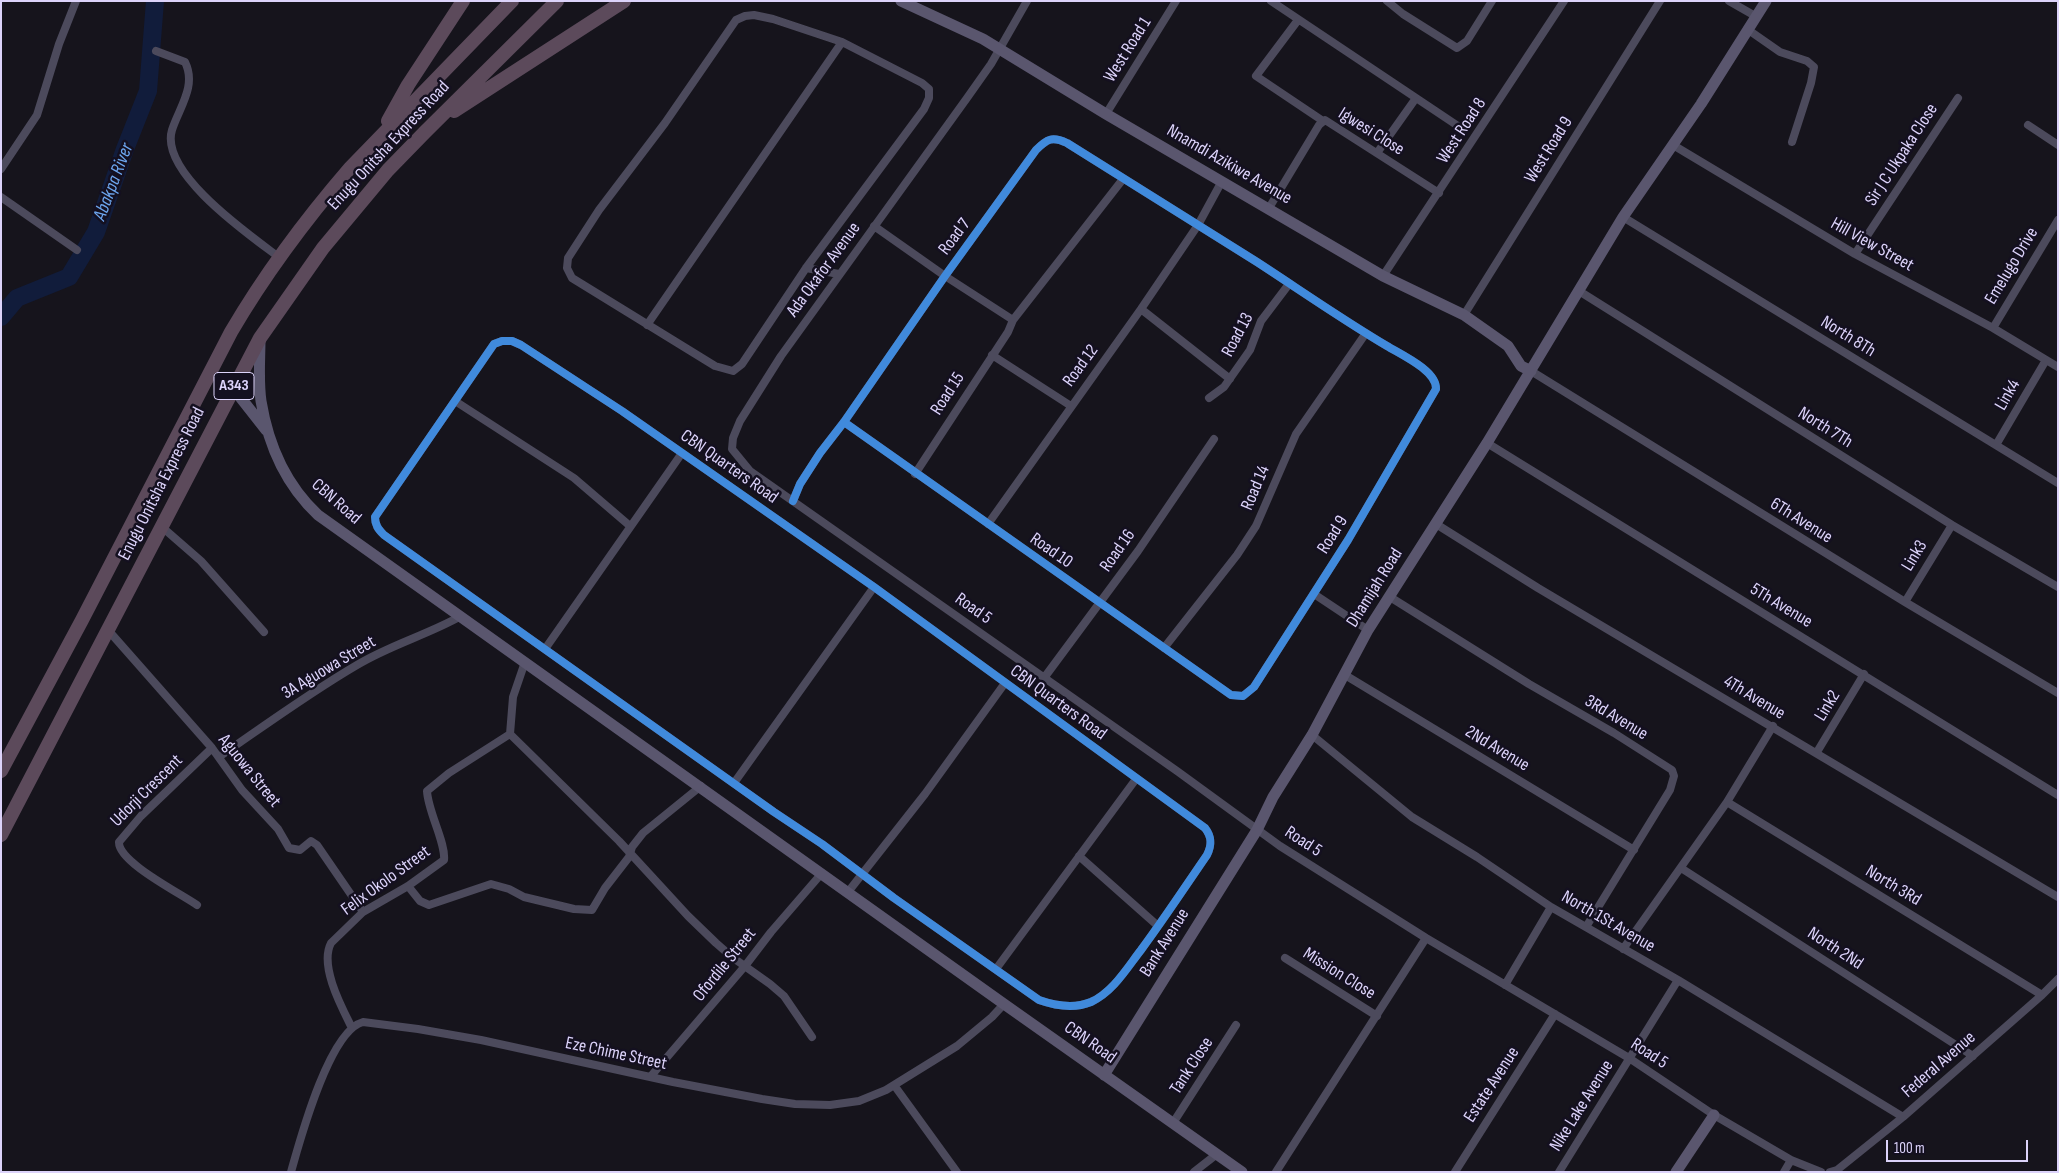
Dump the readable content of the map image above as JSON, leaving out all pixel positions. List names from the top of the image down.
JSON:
{
  "streets": {
    "highway": ["Enugu Onitsha Express Road", "A343"],
    "main road": [
      "Nnamdi Azikiwe Avenue",
      "CBN Road",
      "Dhamijah Road",
      "Bank Avenue"
    ],
    "street": [
      "West Road 1",
      "West Road 8",
      "Igwesi Close",
      "West Road 9",
      "Sir J C Ukpaka Close",
      "Road 7",
      "Hill View Street",
      "Emelugo Drive",
      "Ada Okafor Avenue",
      "Road 13",
      "North 8Th",
      "Road 12",
      "Road 15",
      "Link4",
      "North 7Th",
      "CBN Quarters Road",
      "Road 14",
      "6Th Avenue",
      "Road 9",
      "Road 10",
      "Road 16",
      "Link3",
      "5Th Avenue",
      "Road 5",
      "3A Aguowa Street",
      "4Th Avenue",
      "Link2",
      "3Rd Avenue",
      "2Nd Avenue",
      "Aguowa Street",
      "Udorji Crescent",
      "Felix Okolo Street",
      "North 3Rd",
      "North 1St Avenue",
      "North 2Nd",
      "Ofordile Street",
      "Mission Close",
      "Eze Chime Street",
      "Federal Avenue",
      "Tank Close",
      "Estate Avenue",
      "Nike Lake Avenue"
    ]
  },
  "crossings": [
    ["West Road 1", "Nnamdi Azikiwe Avenue"],
    ["West Road 8", "Igwesi Close"],
    ["West Road 8", "Nnamdi Azikiwe Avenue"],
    ["Igwesi Close", "Nnamdi Azikiwe Avenue"],
    ["Enugu Onitsha Express Road", "CBN Road"],
    ["Enugu Onitsha Express Road", "Aguowa Street"],
    ["West Road 9", "Nnamdi Azikiwe Avenue"],
    ["Sir J C Ukpaka Close", "Hill View Street"],
    ["Nnamdi Azikiwe Avenue", "Ada Okafor Avenue"],
    ["Nnamdi Azikiwe Avenue", "Road 12"],
    ["Nnamdi Azikiwe Avenue", "6Th Avenue"],
    ["Nnamdi Azikiwe Avenue", "Dhamijah Road"],
    ["Road 7", "Ada Okafor Avenue"],
    ["Road 7", "Road 13"],
    ["Road 7", "Road 12"],
    ["Road 7", "Road 15"],
    ["Road 7", "Road 14"],
    ["Road 7", "Road 9"],
    ["Road 7", "Road 10"],
    ["Road 7", "Road 5"],
    ["Hill View Street", "Emelugo Drive"],
    ["Hill View Street", "Link4"],
    ["Hill View Street", "Dhamijah Road"],
    ["Ada Okafor Avenue", "Road 5"],
    ["North 8Th", "Link4"],
    ["North 8Th", "Dhamijah Road"],
    ["Road 12", "Road 10"],
    ["Road 15", "Road 10"],
    ["North 7Th", "Link3"],
    ["North 7Th", "Dhamijah Road"],
    ["Road 14", "Road 10"],
    ["CBN Road", "3A Aguowa Street"],
    ["CBN Road", "Bank Avenue"],
    ["CBN Road", "Ofordile Street"],
    ["CBN Road", "Eze Chime Street"],
    ["CBN Road", "Tank Close"],
    ["6Th Avenue", "Link3"],
    ["6Th Avenue", "Dhamijah Road"],
    ["Road 9", "Road 10"],
    ["Road 10", "Road 16"],
    ["Road 16", "Road 5"],
    ["Dhamijah Road", "5Th Avenue"],
    ["Dhamijah Road", "Road 5"],
    ["Dhamijah Road", "4Th Avenue"],
    ["Dhamijah Road", "3Rd Avenue"],
    ["Dhamijah Road", "2Nd Avenue"],
    ["Dhamijah Road", "North 1St Avenue"],
    ["Dhamijah Road", "Bank Avenue"],
    ["5Th Avenue", "Link2"],
    ["Road 5", "Bank Avenue"],
    ["Road 5", "Estate Avenue"],
    ["Road 5", "Nike Lake Avenue"],
    ["3A Aguowa Street", "Aguowa Street"],
    ["4Th Avenue", "Link2"],
    ["3Rd Avenue", "2Nd Avenue"],
    ["3Rd Avenue", "North 1St Avenue"],
    ["Aguowa Street", "Udorji Crescent"],
    ["Aguowa Street", "Felix Okolo Street"],
    ["North 3Rd", "Federal Avenue"],
    ["North 1St Avenue", "Federal Avenue"],
    ["North 1St Avenue", "Nike Lake Avenue"],
    ["North 2Nd", "Federal Avenue"],
    ["Ofordile Street", "Eze Chime Street"]
  ],
  "water": ["Abakpa River"],
  "scale_bar": "100 m"
}
